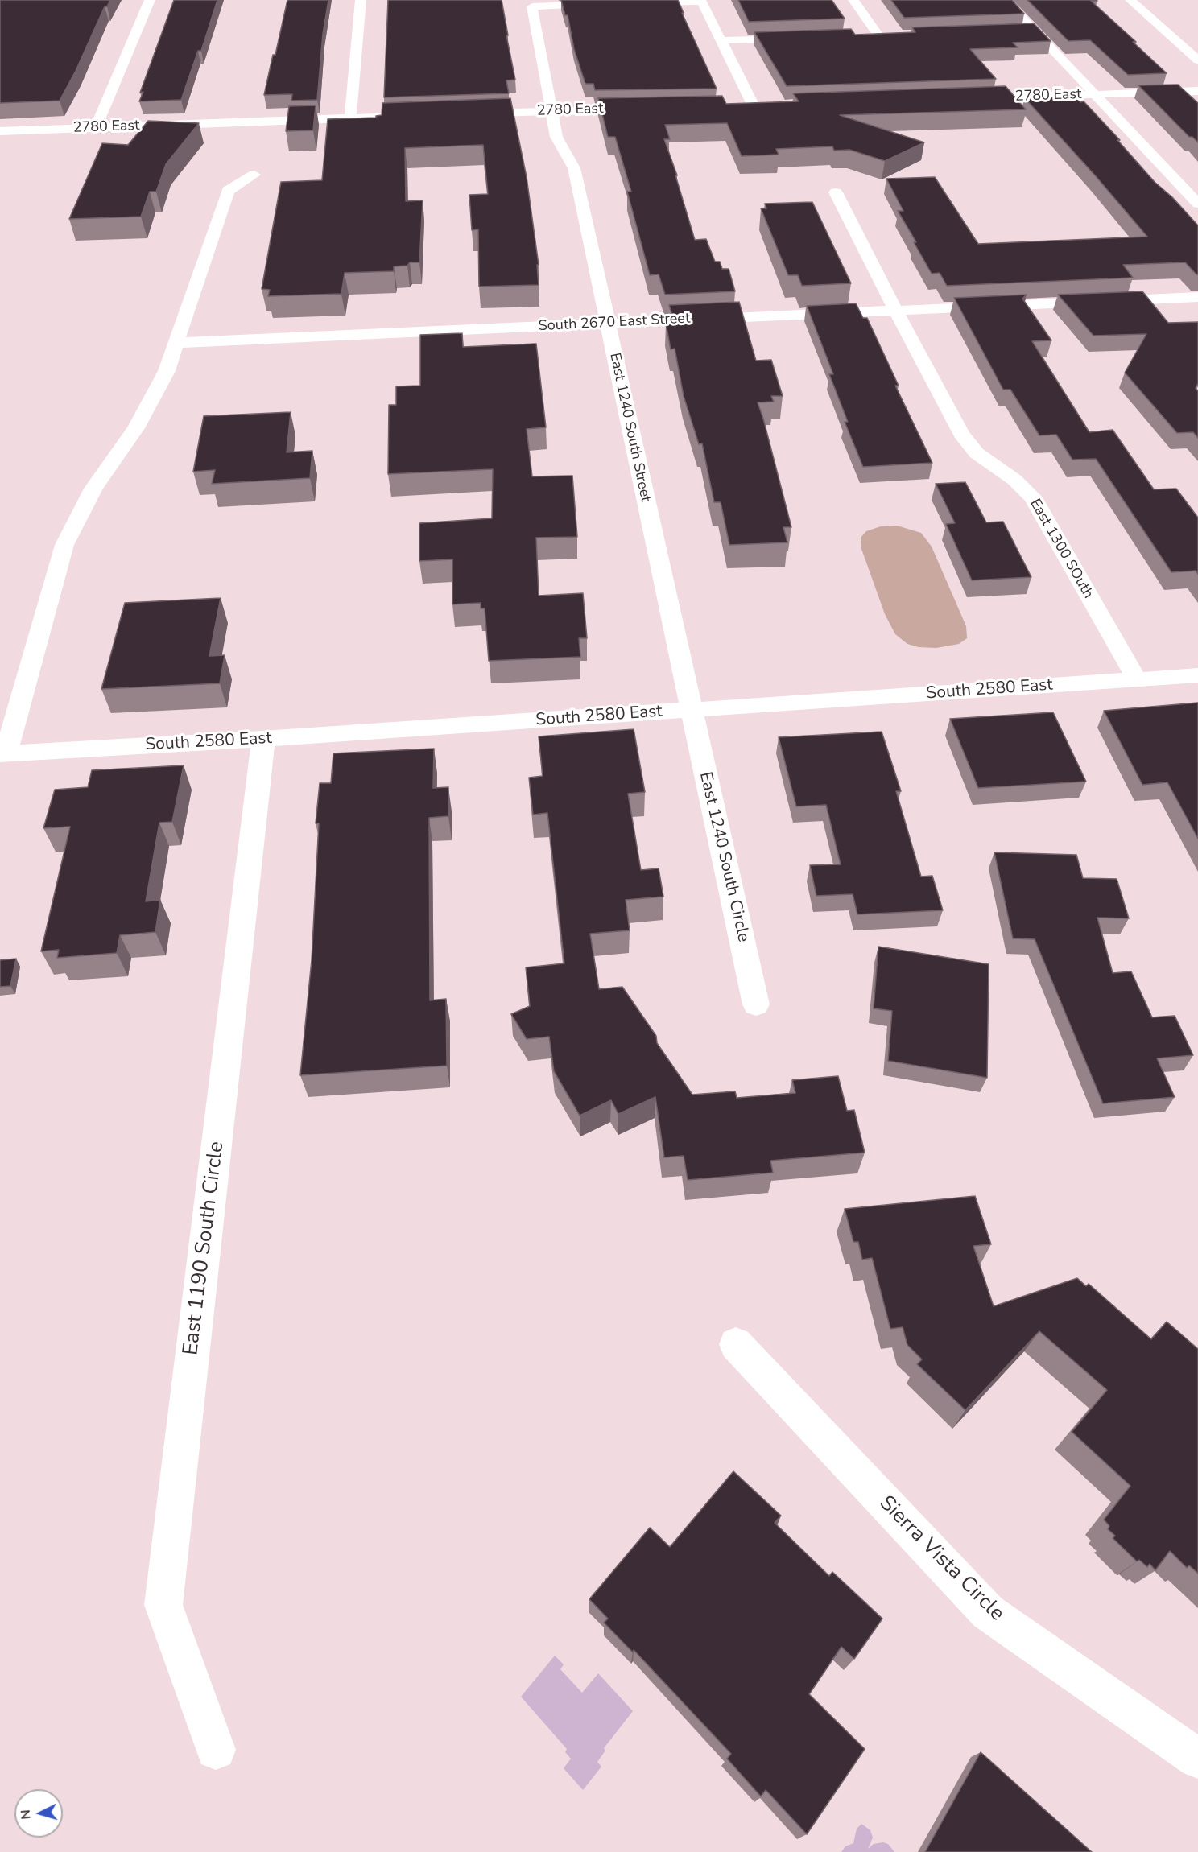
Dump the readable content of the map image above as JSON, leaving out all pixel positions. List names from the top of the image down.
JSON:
{
  "streets": {
    "street": [
      "2780 East",
      "South 2670 East Street",
      "East 1240 South Street",
      "East 1300 SOuth",
      "South 2580 East",
      "East 1240 South Circle",
      "East 1190 South Circle",
      "Sierra Vista Circle"
    ]
  },
  "crossings": [
    ["2780 East", "East 1240 South Street"],
    ["South 2670 East Street", "East 1240 South Street"],
    ["South 2670 East Street", "East 1300 SOuth"],
    ["East 1240 South Street", "South 2580 East"],
    ["East 1240 South Street", "East 1240 South Circle"],
    ["East 1300 SOuth", "South 2580 East"],
    ["South 2580 East", "East 1240 South Circle"],
    ["South 2580 East", "East 1190 South Circle"]
  ],
  "north": "left"
}
